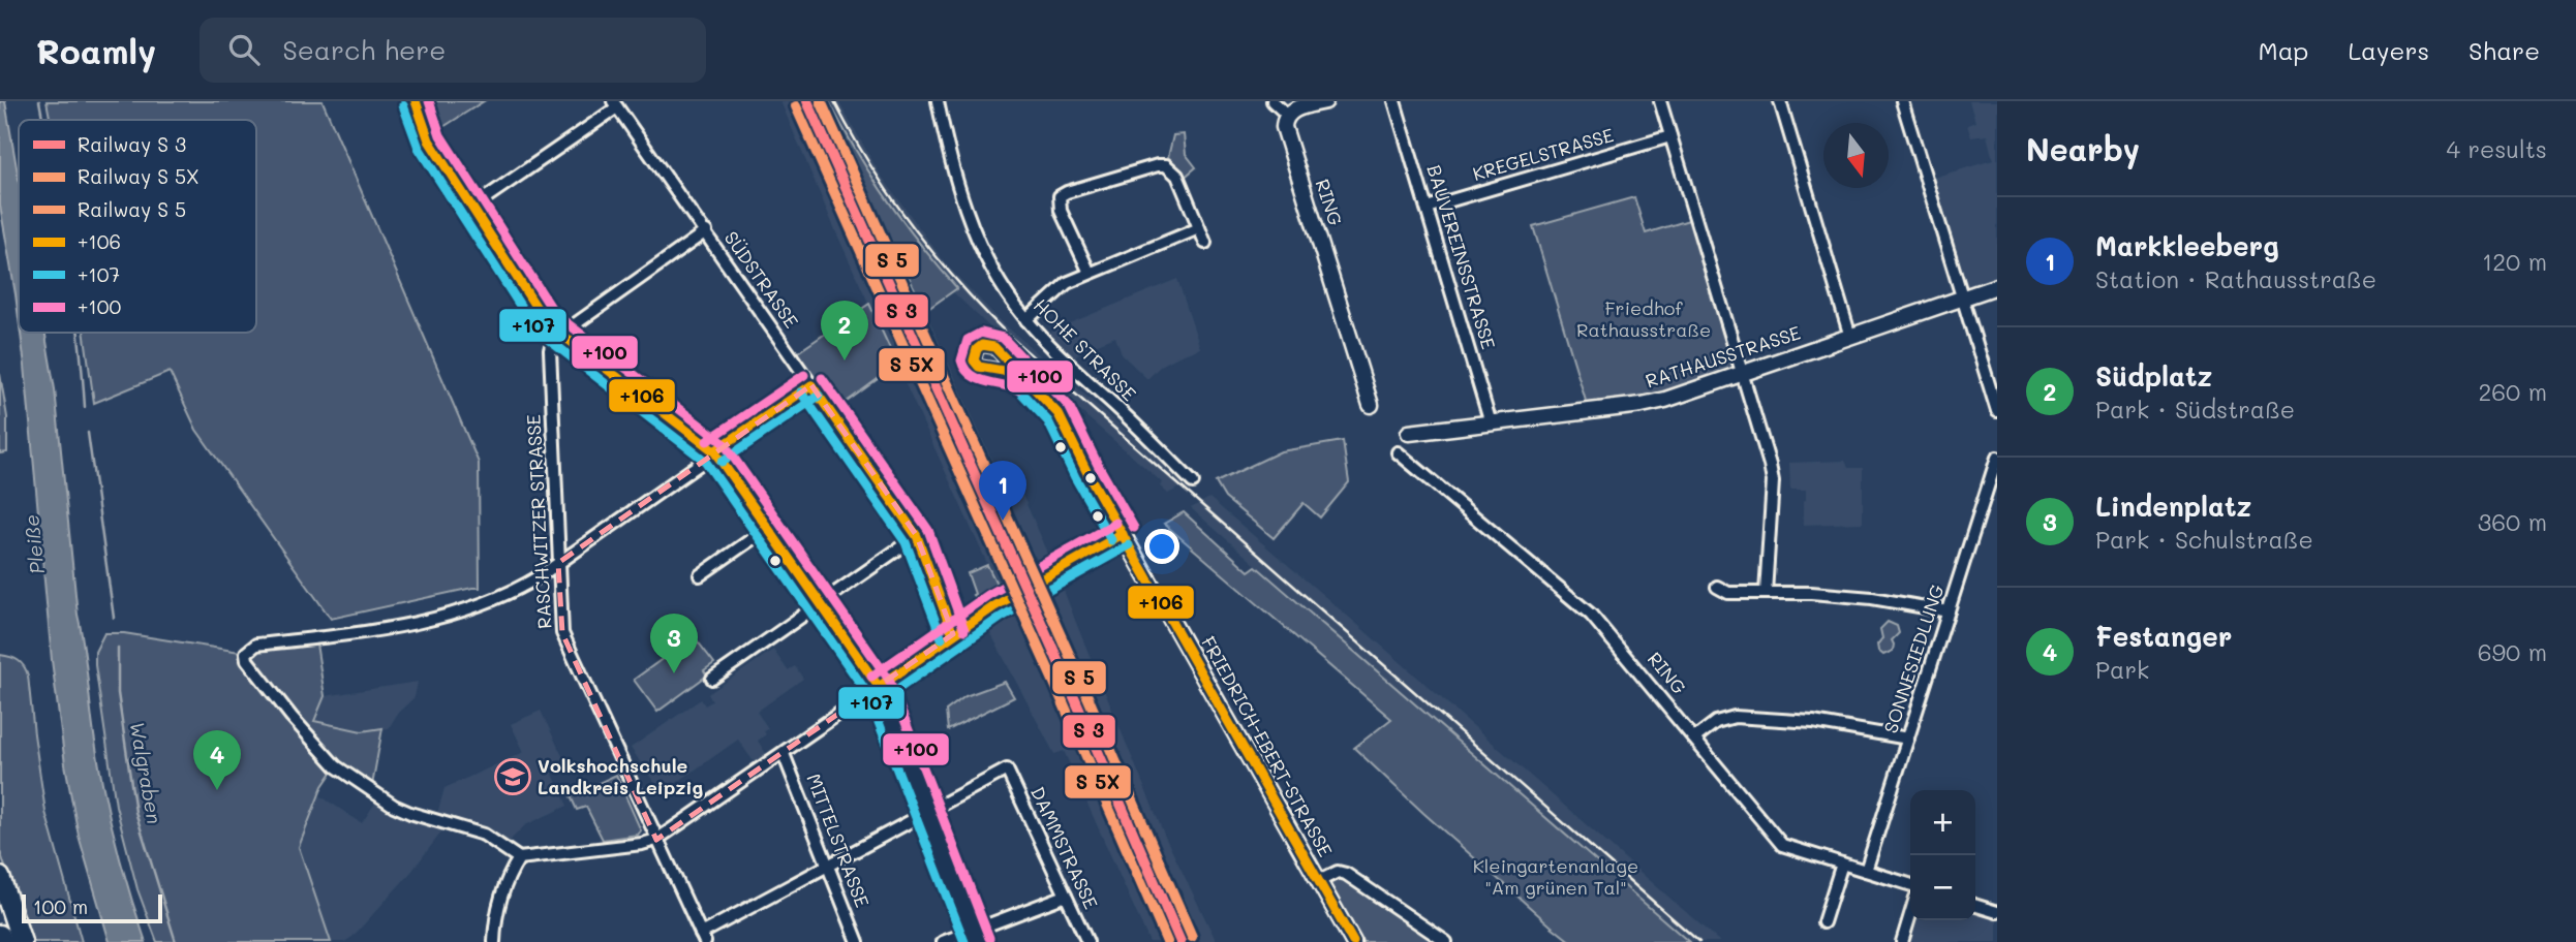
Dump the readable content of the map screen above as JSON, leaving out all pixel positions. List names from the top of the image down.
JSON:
{
  "streets": {
    "street": [
      "KREGELSTRASSE",
      "RING",
      "BAUVEREINSSTRASSE",
      "SÜDSTRASSE",
      "HOHE STRASSE",
      "RATHAUSSTRASSE",
      "RASCHWITZER STRASSE",
      "SONNESIEDLUNG",
      "FRIEDRICH-EBERT-STRASSE",
      "MITTELSTRASSE",
      "DAMMSTRASSE"
    ]
  },
  "crossings": [
    ["KREGELSTRASSE", "BAUVEREINSSTRASSE"],
    ["RING", "SONNESIEDLUNG"],
    ["BAUVEREINSSTRASSE", "RATHAUSSTRASSE"]
  ],
  "water": ["Pleiße", "Walgraben"],
  "parks": ["Friedhof Rathausstraße", "Kleingartenanlage \"Am grünen Tal\""],
  "places": {
    "school or university": ["Volkshochschule Landkreis Leipzig"]
  },
  "lines": ["transit line +106", "transit line +100", "transit line +107"],
  "legend": [
    "Railway S 3",
    "Railway S 5X",
    "Railway S 5",
    "+106",
    "+107",
    "+100"
  ],
  "scale_bar": "100 m",
  "north": "bottom",
  "page": {
    "header": "Roamly",
    "search": "Search here",
    "nav": ["Map", "Layers", "Share"],
    "heading": ["Nearby", "4 results"],
    "list": [
      {
        "mark": "1",
        "name": "Markkleeberg",
        "note": "Station · Rathausstraße",
        "value": "120 m"
      },
      {
        "mark": "2",
        "name": "Südplatz",
        "note": "Park · Südstraße",
        "value": "260 m"
      },
      {
        "mark": "3",
        "name": "Lindenplatz",
        "note": "Park · Schulstraße",
        "value": "360 m"
      },
      {
        "mark": "4",
        "name": "Festanger",
        "note": "Park",
        "value": "690 m"
      }
    ],
    "pins": [
      "2",
      "1",
      "3",
      "4"
    ],
    "map_buttons": ["+", "−"],
    "scale": "100 m"
  }
}
